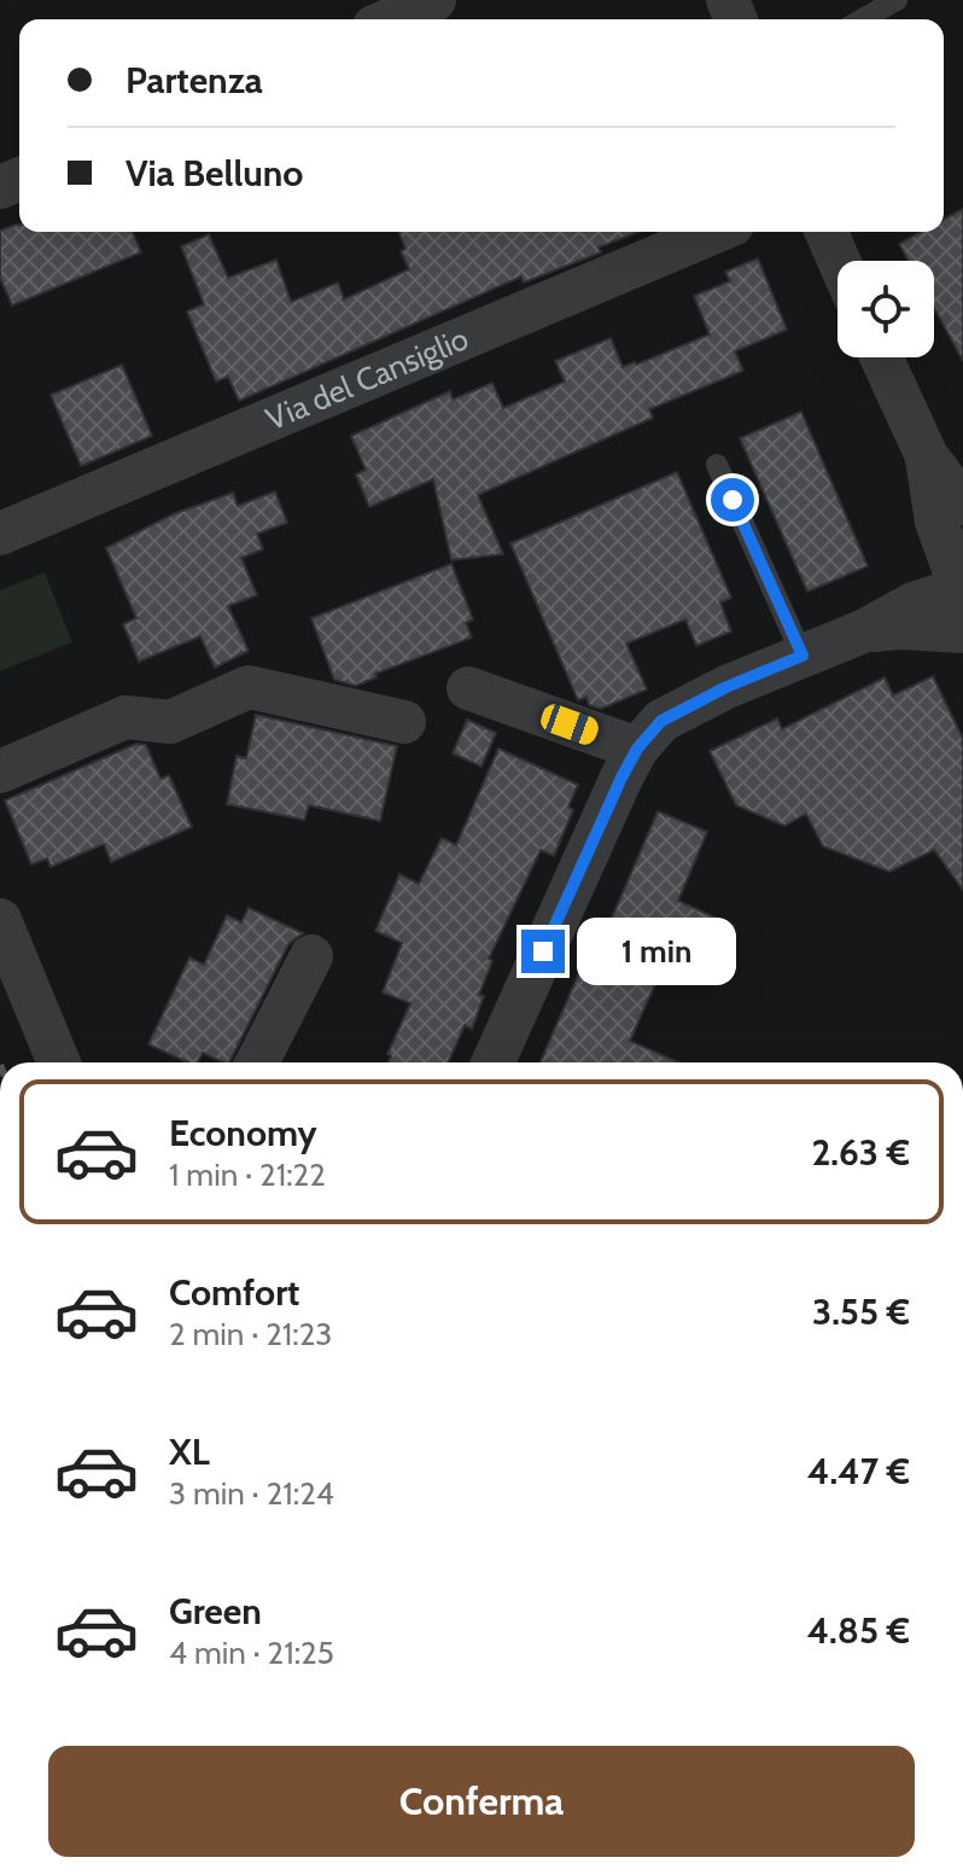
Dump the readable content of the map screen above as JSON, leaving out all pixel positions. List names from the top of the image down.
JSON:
{
  "streets": {
    "street": ["Via del Cansiglio"]
  },
  "page": {
    "banner": ["Partenza", "Via Belluno"],
    "bubble": "1 min",
    "list": [
      {
        "name": "Economy",
        "note": "1 min · 21:22",
        "value": "2.63 €"
      },
      {
        "name": "Comfort",
        "note": "2 min · 21:23",
        "value": "3.55 €"
      },
      {
        "name": "XL",
        "note": "3 min · 21:24",
        "value": "4.47 €"
      },
      {
        "name": "Green",
        "note": "4 min · 21:25",
        "value": "4.85 €"
      }
    ],
    "buttons": "Conferma"
  }
}
